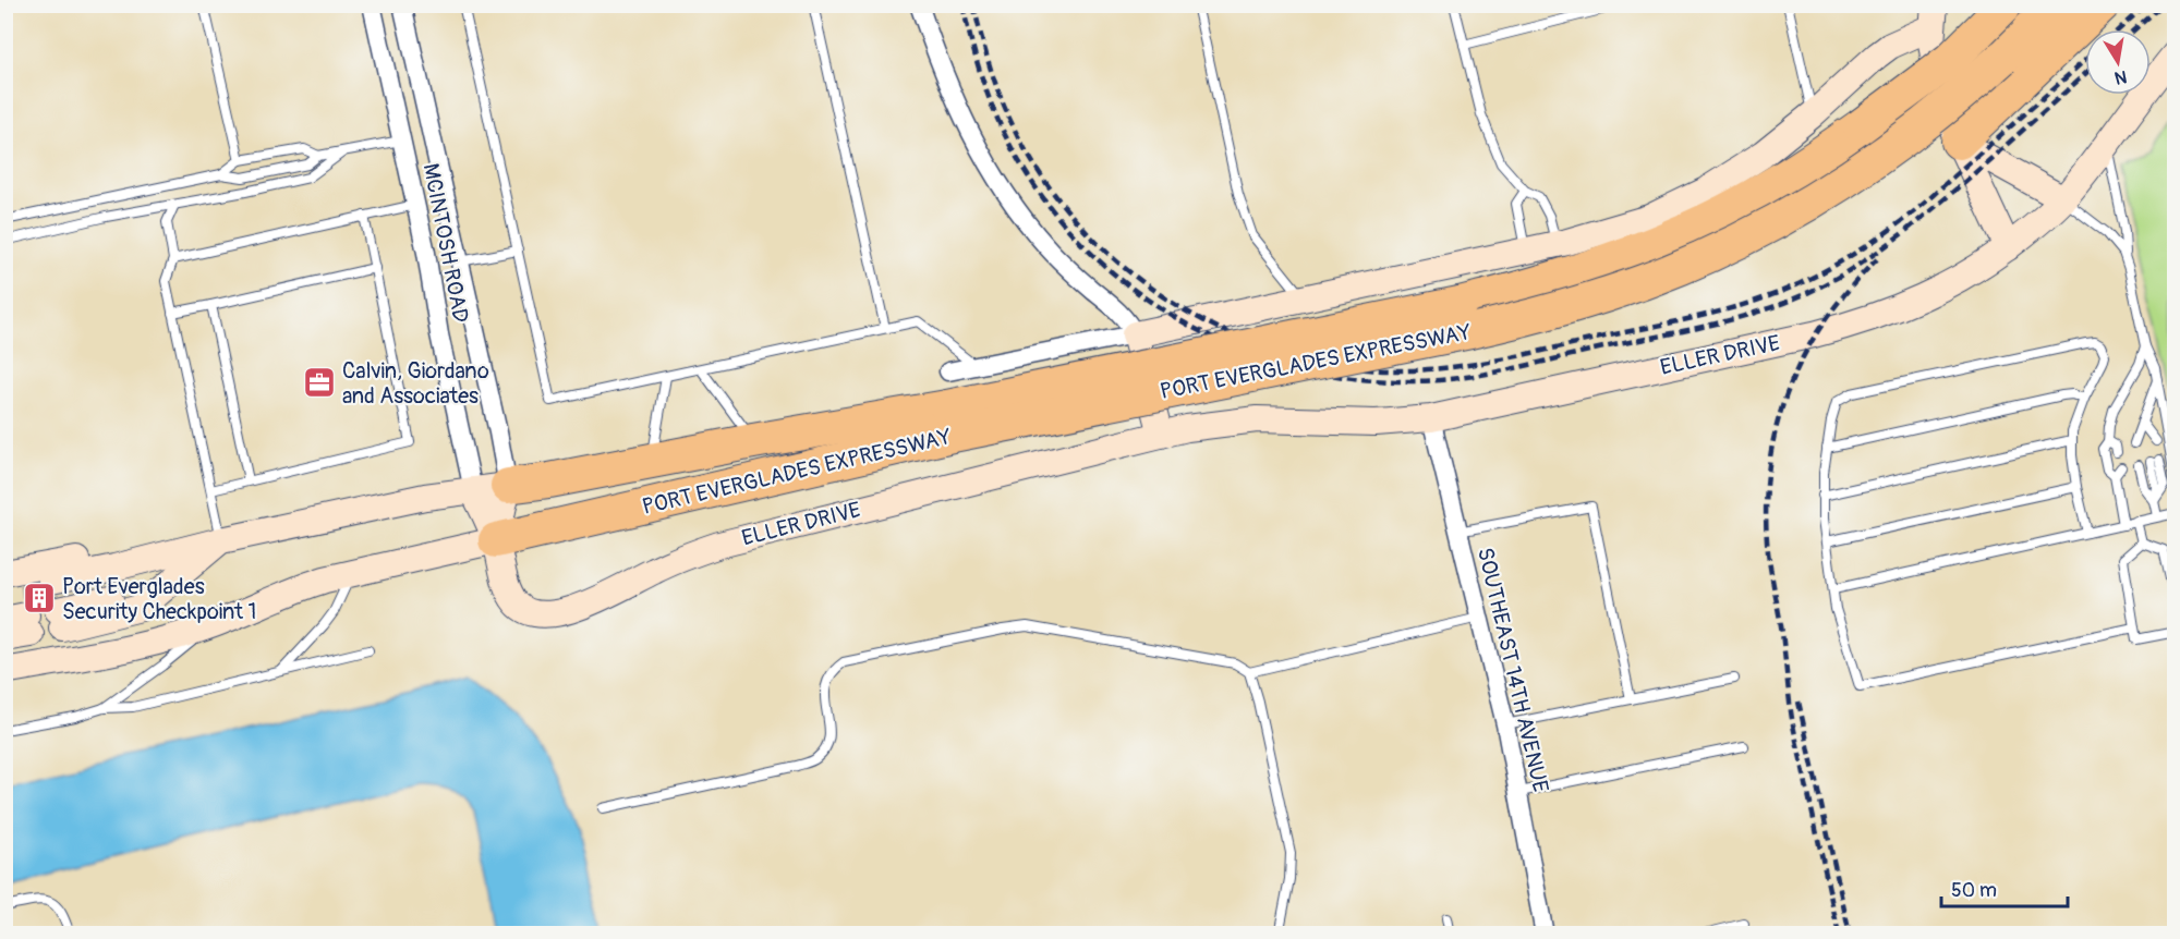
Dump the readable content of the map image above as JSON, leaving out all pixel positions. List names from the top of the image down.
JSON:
{
  "streets": {
    "highway": ["PORT EVERGLADES EXPRESSWAY"],
    "street": ["MCINTOSH ROAD", "ELLER DRIVE", "SOUTHEAST 14TH AVENUE"]
  },
  "crossings": [
    ["MCINTOSH ROAD", "ELLER DRIVE"],
    ["MCINTOSH ROAD", "PORT EVERGLADES EXPRESSWAY"],
    ["ELLER DRIVE", "PORT EVERGLADES EXPRESSWAY"],
    ["ELLER DRIVE", "SOUTHEAST 14TH AVENUE"]
  ],
  "places": {
    "office": ["Calvin, Giordano and Associates"],
    "building": ["Port Everglades Security Checkpoint 1"]
  },
  "scale_bar": "50 m",
  "north": "bottom"
}
